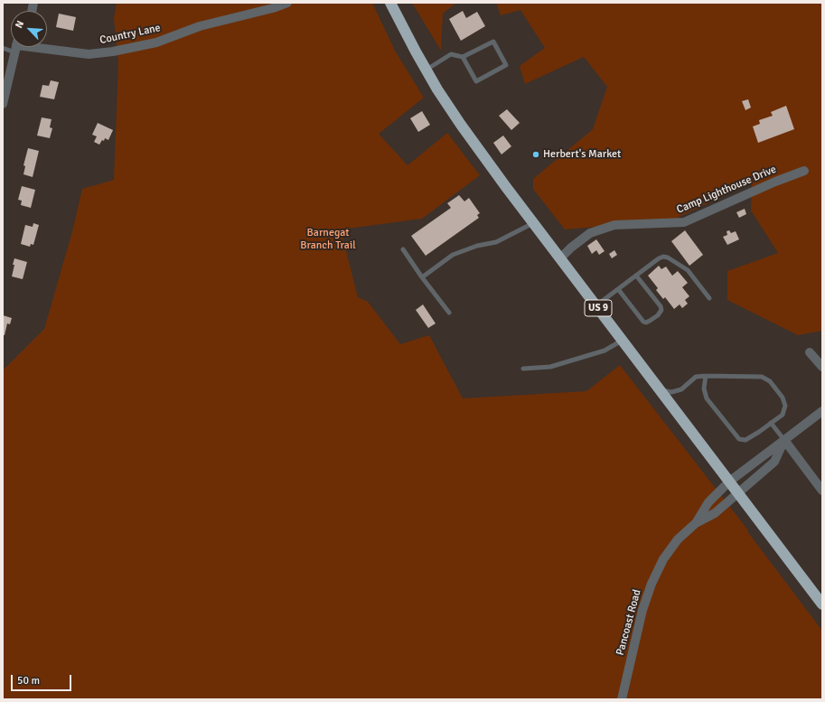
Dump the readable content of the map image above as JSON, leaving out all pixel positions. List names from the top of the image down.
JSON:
{
  "streets": {
    "highway": ["US 9"],
    "street": ["Country Lane", "Camp Lighthouse Drive", "Pancoast Road"]
  },
  "crossings": [
    ["Camp Lighthouse Drive", "US 9"],
    ["US 9", "Pancoast Road"]
  ],
  "parks": ["Barnegat Branch Trail"],
  "places": ["Herbert's Market"],
  "scale_bar": "50 m",
  "north": "top left"
}
